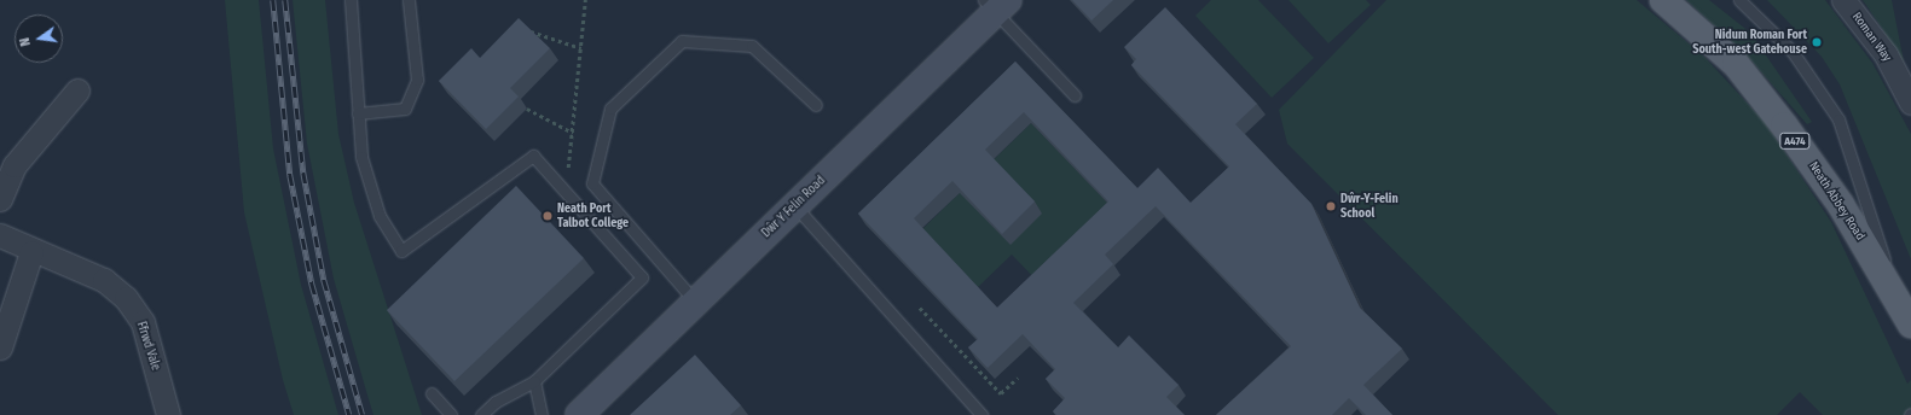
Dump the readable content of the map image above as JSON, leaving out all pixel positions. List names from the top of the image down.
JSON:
{
  "streets": {
    "main road": ["A474", "Neath Abbey Road"],
    "street": ["Roman Way", "Dŵr Y Felin Road", "Ffrwd Vale"]
  },
  "places": ["Nidum Roman Fort South-west Gatehouse", "Dŵr-Y-Felin School", "Neath Port Talbot College"],
  "north": "left"
}
